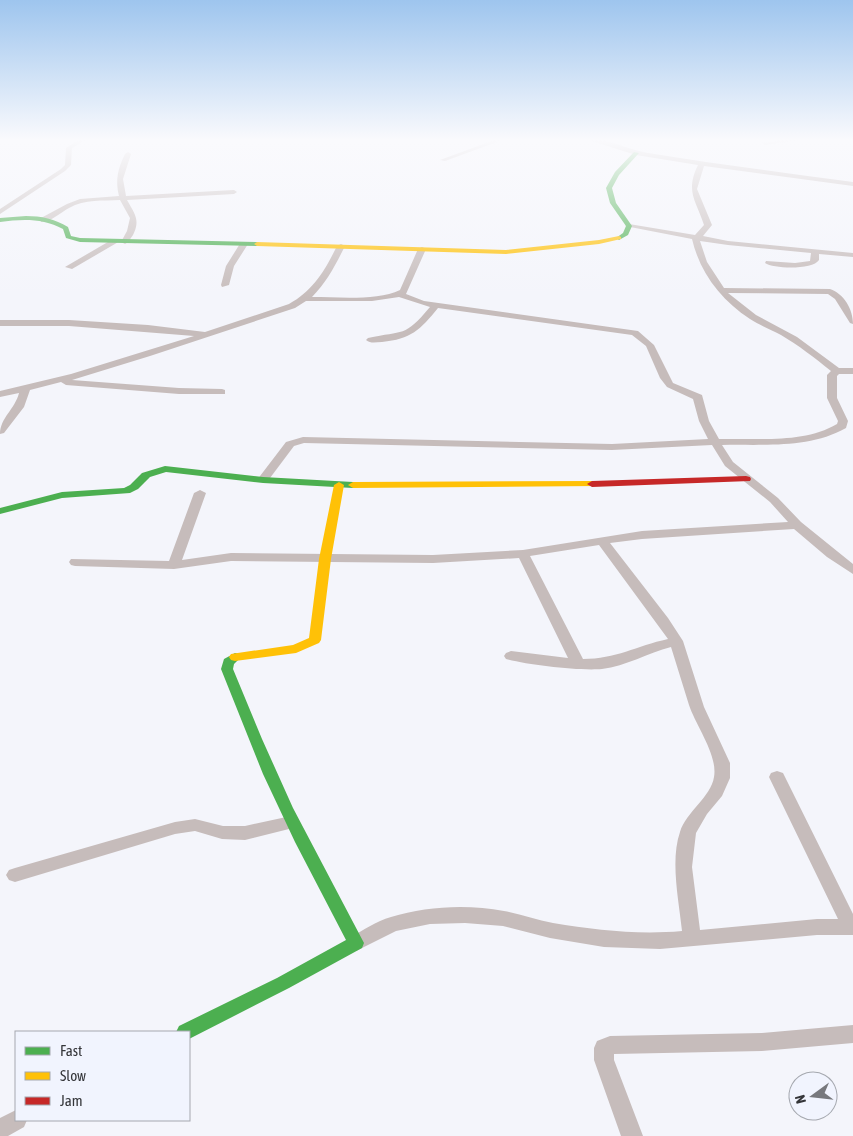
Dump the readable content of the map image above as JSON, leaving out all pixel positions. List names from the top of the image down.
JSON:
{
  "legend": ["Fast", "Slow", "Jam"],
  "north": "left"
}
